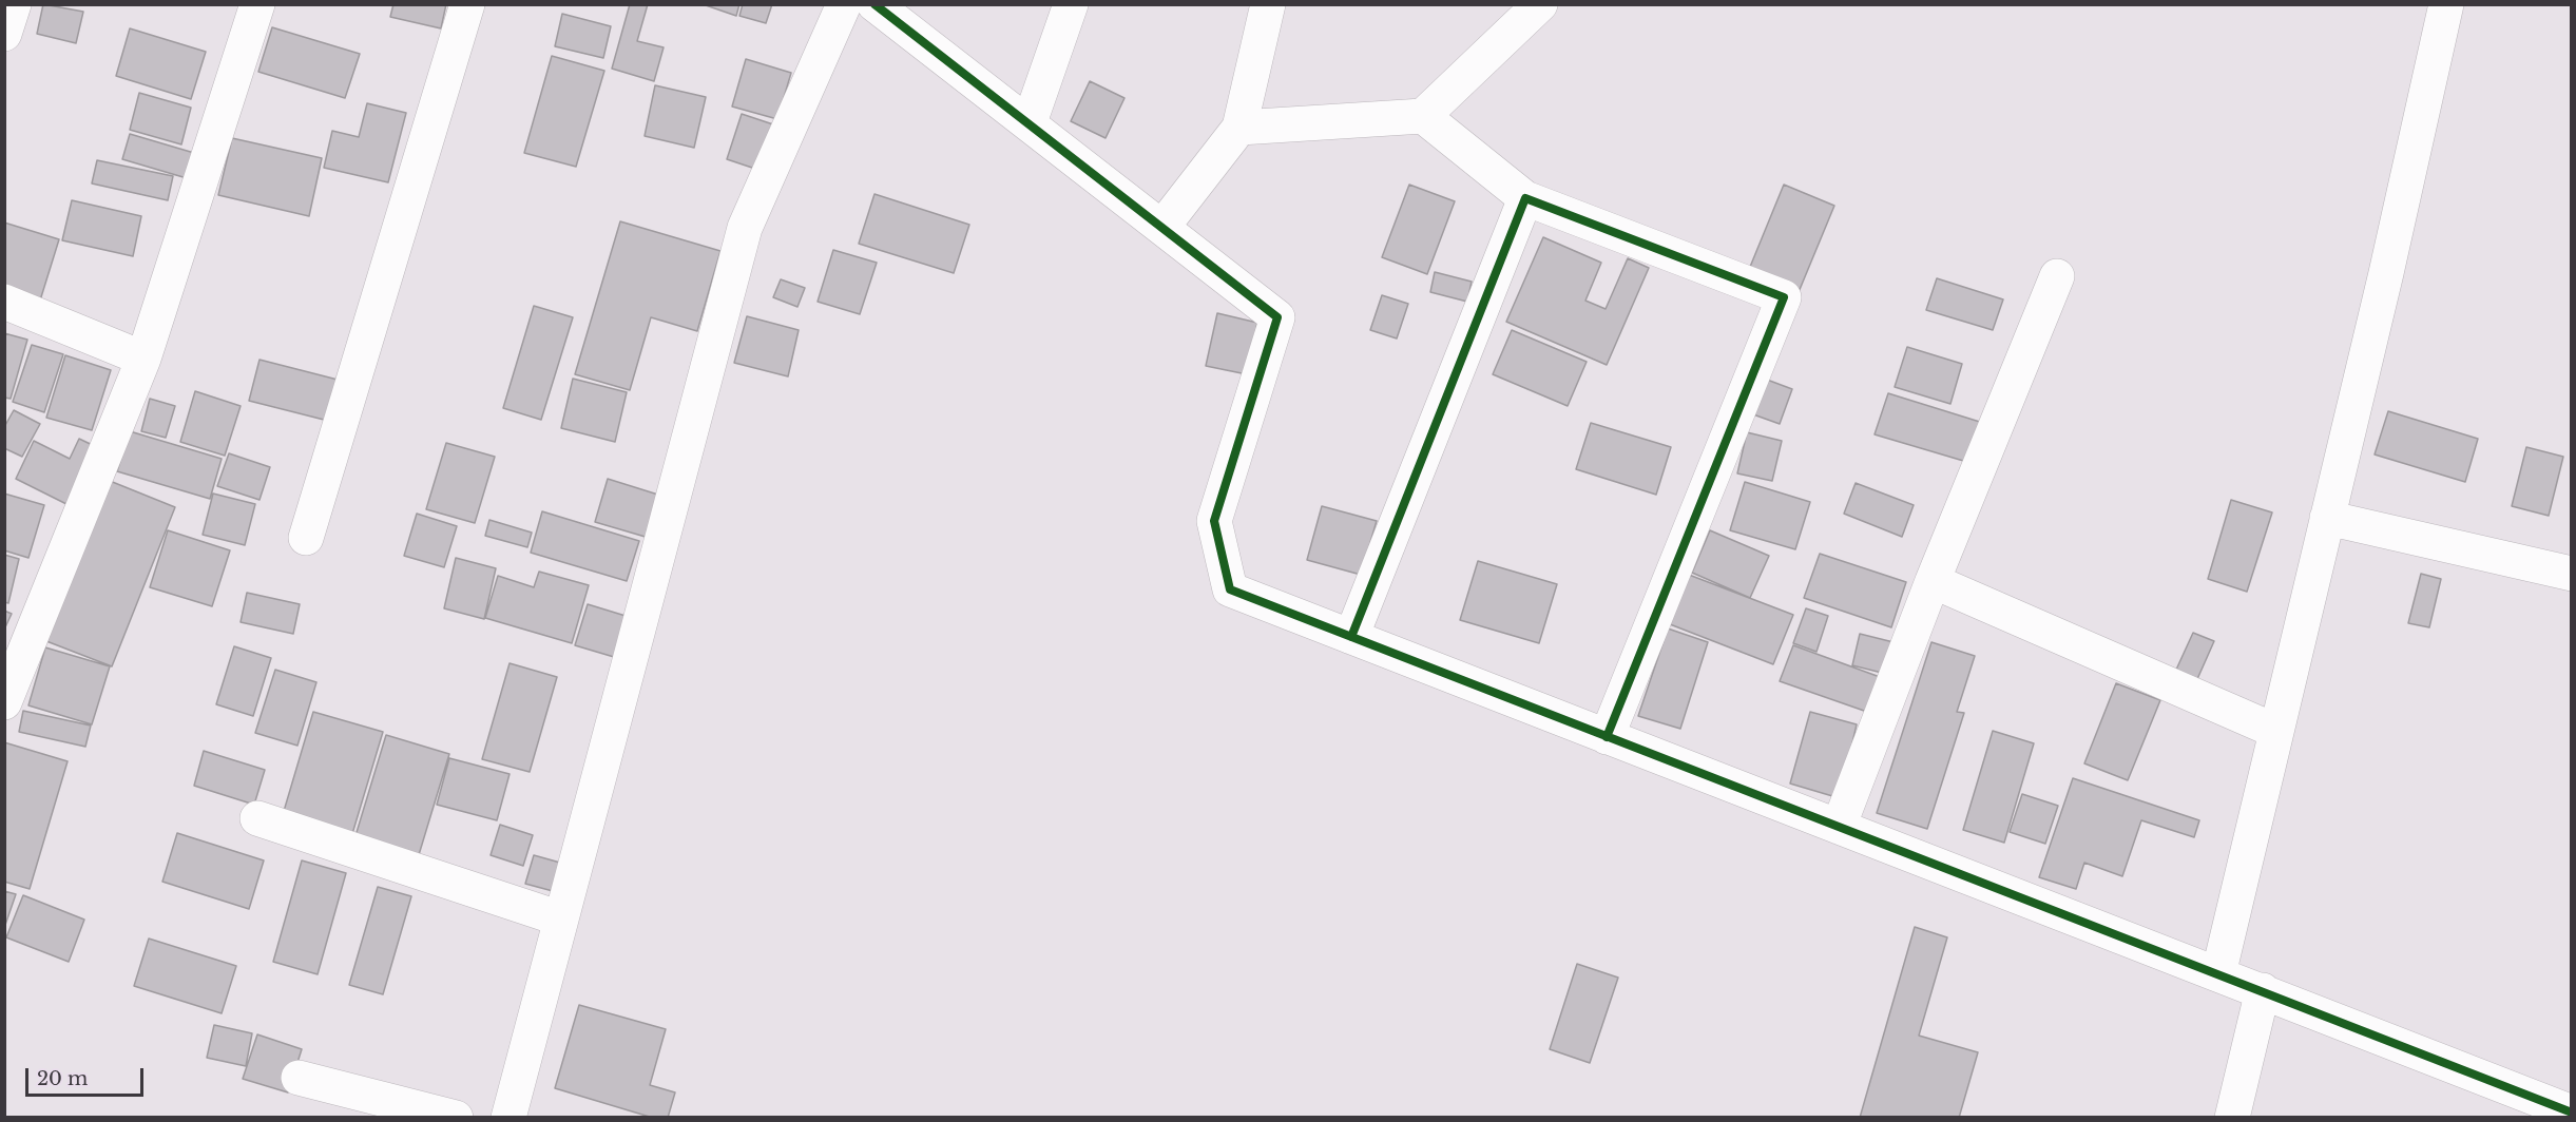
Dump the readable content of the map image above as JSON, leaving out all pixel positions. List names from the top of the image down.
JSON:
{
  "scale_bar": "20 m"
}
